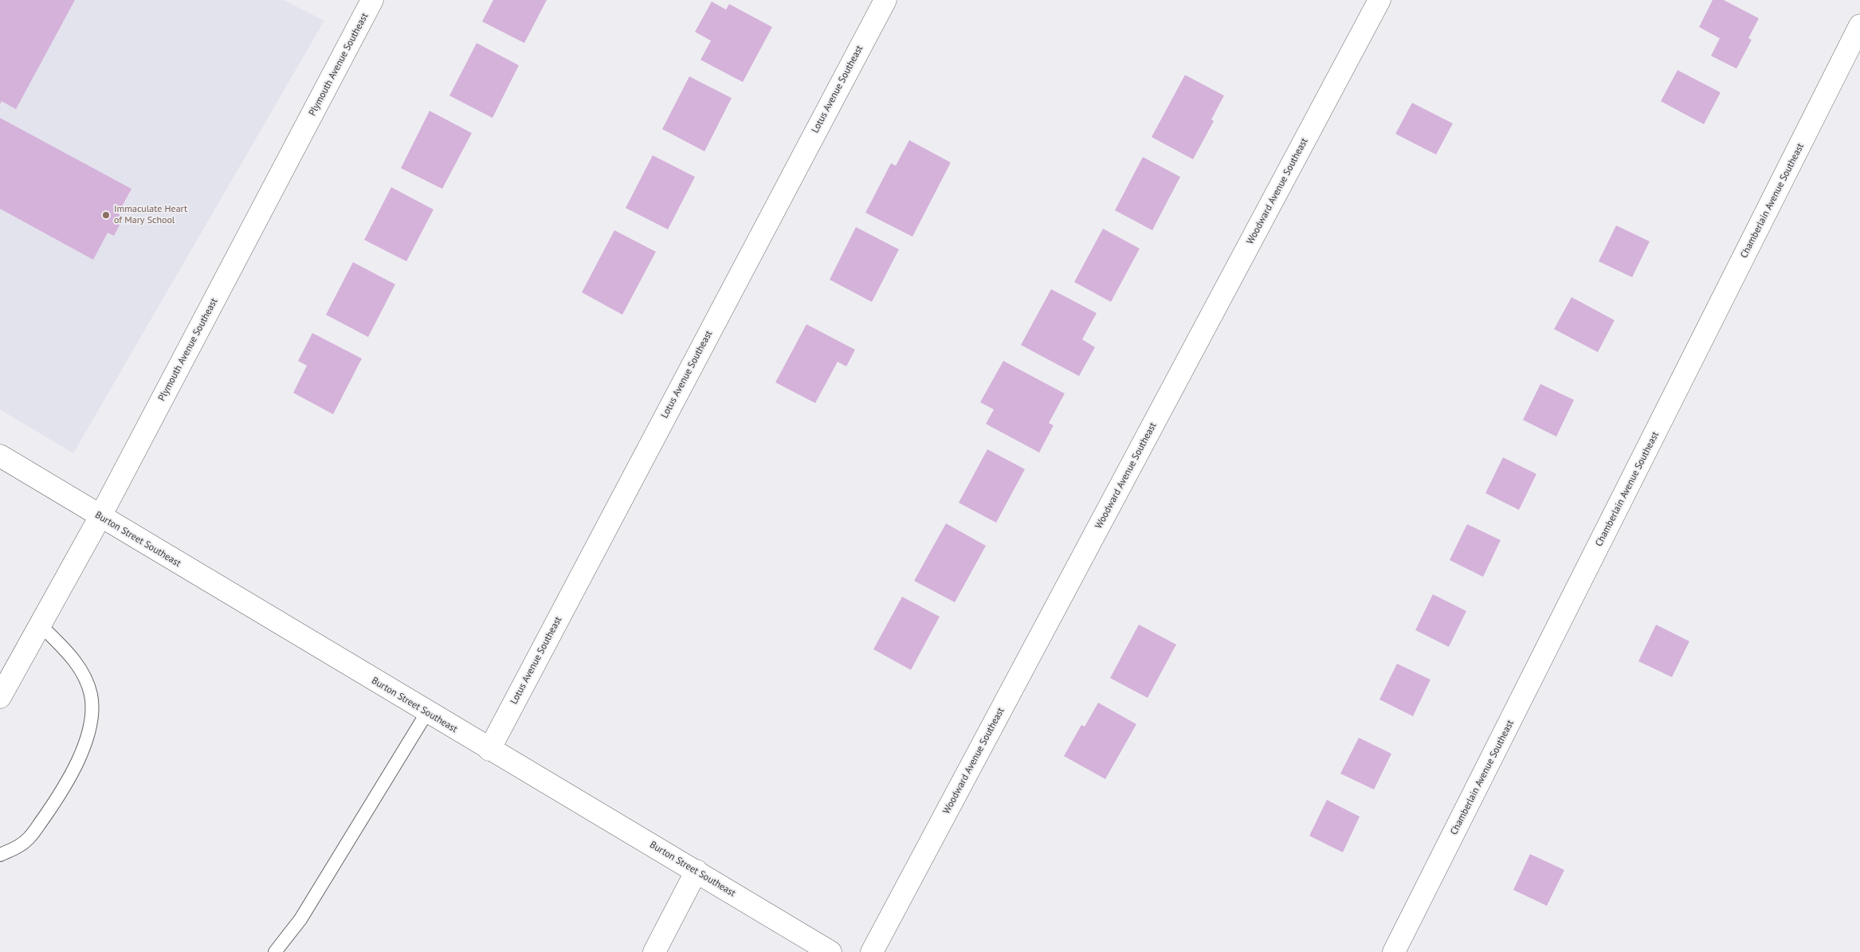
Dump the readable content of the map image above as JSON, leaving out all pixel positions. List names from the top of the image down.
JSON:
{
  "streets": {
    "street": [
      "Plymouth Avenue Southeast",
      "Lotus Avenue Southeast",
      "Woodward Avenue Southeast",
      "Chamberlain Avenue Southeast",
      "Burton Street Southeast"
    ]
  },
  "crossings": [
    ["Plymouth Avenue Southeast", "Burton Street Southeast"],
    ["Lotus Avenue Southeast", "Burton Street Southeast"]
  ],
  "places": ["Immaculate Heart of Mary School"]
}
